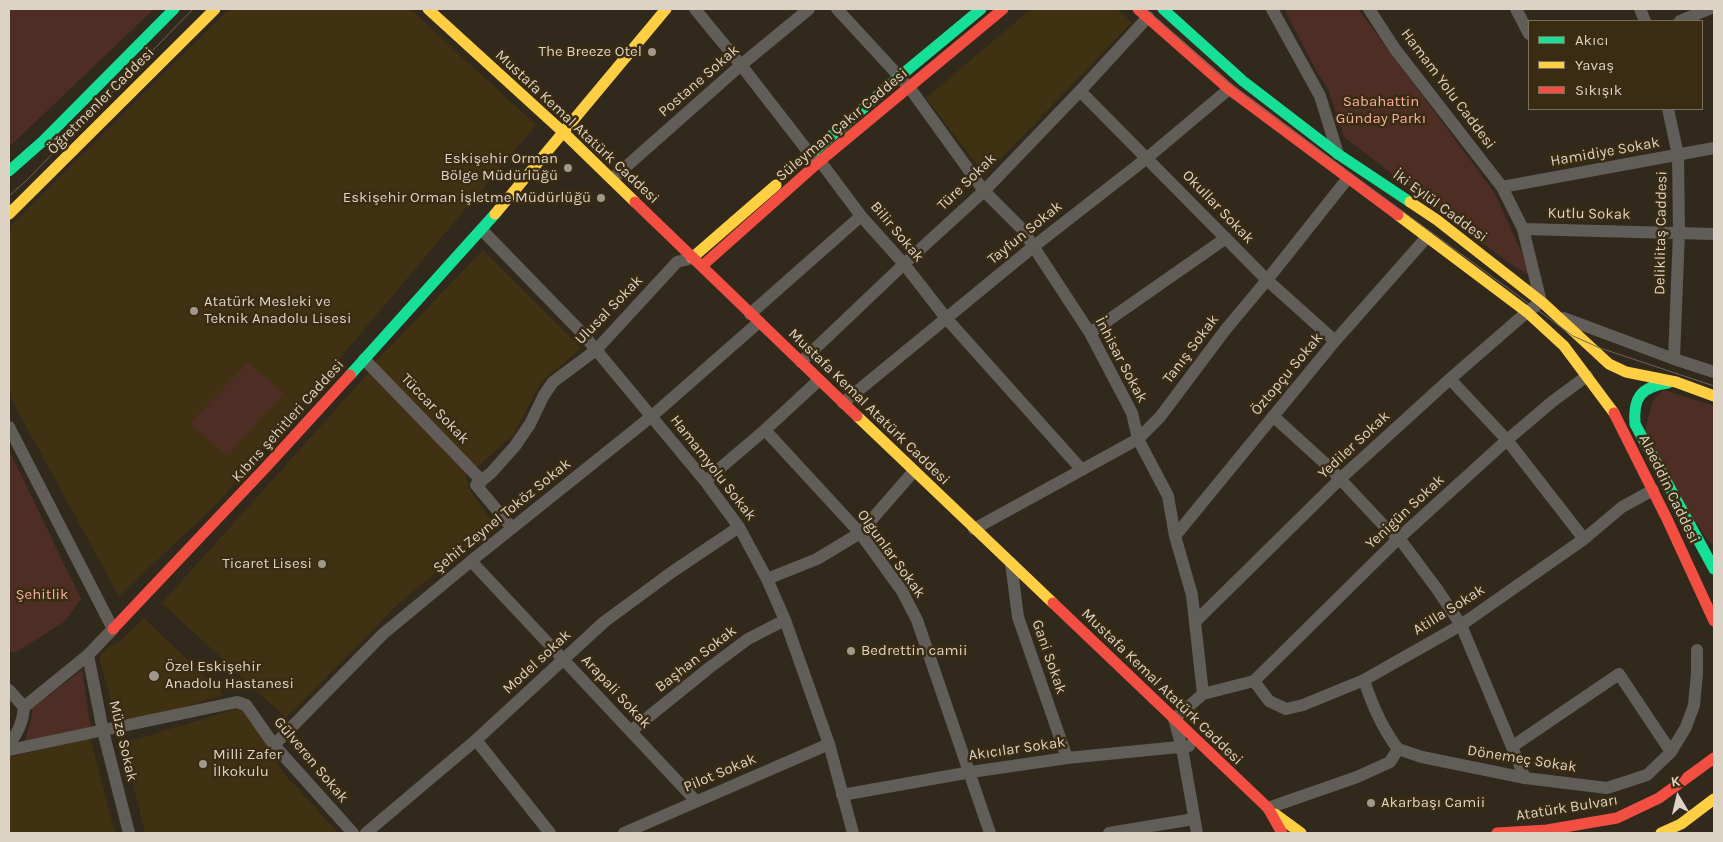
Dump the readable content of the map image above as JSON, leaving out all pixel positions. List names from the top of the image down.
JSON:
{
  "streets": {
    "main road": [
      "Öğretmenler Caddesi",
      "Süleyman Çakır Caddesi",
      "Mustafa Kemal Atatürk Caddesi",
      "İki Eylül Caddesi",
      "Kıbrıs şehitleri Caddesi",
      "Alaeddin Caddesi",
      "Atatürk Bulvarı"
    ],
    "street": [
      "Postane Sokak",
      "Hamam Yolu Caddesi",
      "Hamidiye Sokak",
      "Türe Sokak",
      "Okullar Sokak",
      "Kutlu Sokak",
      "Bilir Sokak",
      "Tayfun Sokak",
      "Deliklitaş Caddesi",
      "Ulusal Sokak",
      "Tanış Sokak",
      "İnhisar Sokak",
      "Öztopçu Sokak",
      "Tüccar Sokak",
      "Yediler Sokak",
      "Hamamyolu Sokak",
      "Yenigün Sokak",
      "Şehit Zeynel Toköz Sokak",
      "Olgunlar Sokak",
      "Atilla Sokak",
      "Gani Sokak",
      "Başhan Sokak",
      "Model sokak",
      "Arapali Sokak",
      "Müze Sokak",
      "Akıcılar Sokak",
      "Dönemeç Sokak",
      "Gülveren Sokak",
      "Pilot Sokak"
    ]
  },
  "crossings": [
    ["Postane Sokak", "Mustafa Kemal Atatürk Caddesi"],
    ["Postane Sokak", "Bilir Sokak"],
    ["Hamam Yolu Caddesi", "Hamidiye Sokak"],
    ["Hamam Yolu Caddesi", "İki Eylül Caddesi"],
    ["Hamam Yolu Caddesi", "Kutlu Sokak"],
    ["Hamam Yolu Caddesi", "Yediler Sokak"],
    ["Süleyman Çakır Caddesi", "Mustafa Kemal Atatürk Caddesi"],
    ["Süleyman Çakır Caddesi", "Bilir Sokak"],
    ["Süleyman Çakır Caddesi", "Ulusal Sokak"],
    ["Süleyman Çakır Caddesi", "İnhisar Sokak"],
    ["Mustafa Kemal Atatürk Caddesi", "Türe Sokak"],
    ["Mustafa Kemal Atatürk Caddesi", "Tayfun Sokak"],
    ["Mustafa Kemal Atatürk Caddesi", "Ulusal Sokak"],
    ["Mustafa Kemal Atatürk Caddesi", "Tanış Sokak"],
    ["Mustafa Kemal Atatürk Caddesi", "Şehit Zeynel Toköz Sokak"],
    ["Mustafa Kemal Atatürk Caddesi", "Gani Sokak"],
    ["Mustafa Kemal Atatürk Caddesi", "Akıcılar Sokak"],
    ["Hamidiye Sokak", "Deliklitaş Caddesi"],
    ["Türe Sokak", "Okullar Sokak"],
    ["Türe Sokak", "Bilir Sokak"],
    ["Türe Sokak", "İnhisar Sokak"],
    ["İki Eylül Caddesi", "Yediler Sokak"],
    ["İki Eylül Caddesi", "Alaeddin Caddesi"],
    ["Okullar Sokak", "Tayfun Sokak"],
    ["Okullar Sokak", "Tanış Sokak"],
    ["Okullar Sokak", "Öztopçu Sokak"],
    ["Kutlu Sokak", "Deliklitaş Caddesi"],
    ["Bilir Sokak", "Tayfun Sokak"],
    ["Bilir Sokak", "Tanış Sokak"],
    ["Bilir Sokak", "Şehit Zeynel Toköz Sokak"],
    ["Tayfun Sokak", "İnhisar Sokak"],
    ["Ulusal Sokak", "Tüccar Sokak"],
    ["Ulusal Sokak", "Hamamyolu Sokak"],
    ["Tanış Sokak", "İnhisar Sokak"],
    ["İnhisar Sokak", "Öztopçu Sokak"],
    ["İnhisar Sokak", "Yediler Sokak"],
    ["Tüccar Sokak", "Kıbrıs şehitleri Caddesi"],
    ["Kıbrıs şehitleri Caddesi", "Hamamyolu Sokak"],
    ["Hamamyolu Sokak", "Şehit Zeynel Toköz Sokak"],
    ["Hamamyolu Sokak", "Başhan Sokak"],
    ["Hamamyolu Sokak", "Model sokak"],
    ["Hamamyolu Sokak", "Akıcılar Sokak"],
    ["Hamamyolu Sokak", "Pilot Sokak"],
    ["Alaeddin Caddesi", "Yenigün Sokak"],
    ["Alaeddin Caddesi", "Atilla Sokak"],
    ["Yenigün Sokak", "Atilla Sokak"],
    ["Şehit Zeynel Toköz Sokak", "Arapali Sokak"],
    ["Şehit Zeynel Toköz Sokak", "Gülveren Sokak"],
    ["Olgunlar Sokak", "Akıcılar Sokak"],
    ["Gani Sokak", "Akıcılar Sokak"],
    ["Başhan Sokak", "Arapali Sokak"],
    ["Model sokak", "Arapali Sokak"],
    ["Arapali Sokak", "Pilot Sokak"],
    ["Müze Sokak", "Gülveren Sokak"]
  ],
  "parks": ["Sabahattin Günday Parkı", "Şehitlik"],
  "places": [
    "The Breeze Otel",
    "Eskişehir Orman Bölge Müdürlüğü",
    "Eskişehir Orman İşletme Müdürlüğü",
    "Atatürk Mesleki ve Teknik Anadolu Lisesi",
    "Ticaret Lisesi",
    "Bedrettin camii",
    "Özel Eskişehir Anadolu Hastanesi",
    "Milli Zafer İlkokulu",
    "Akarbaşı Camii"
  ],
  "legend": ["Akıcı", "Yavaş", "Sıkışık"],
  "north": "top"
}
